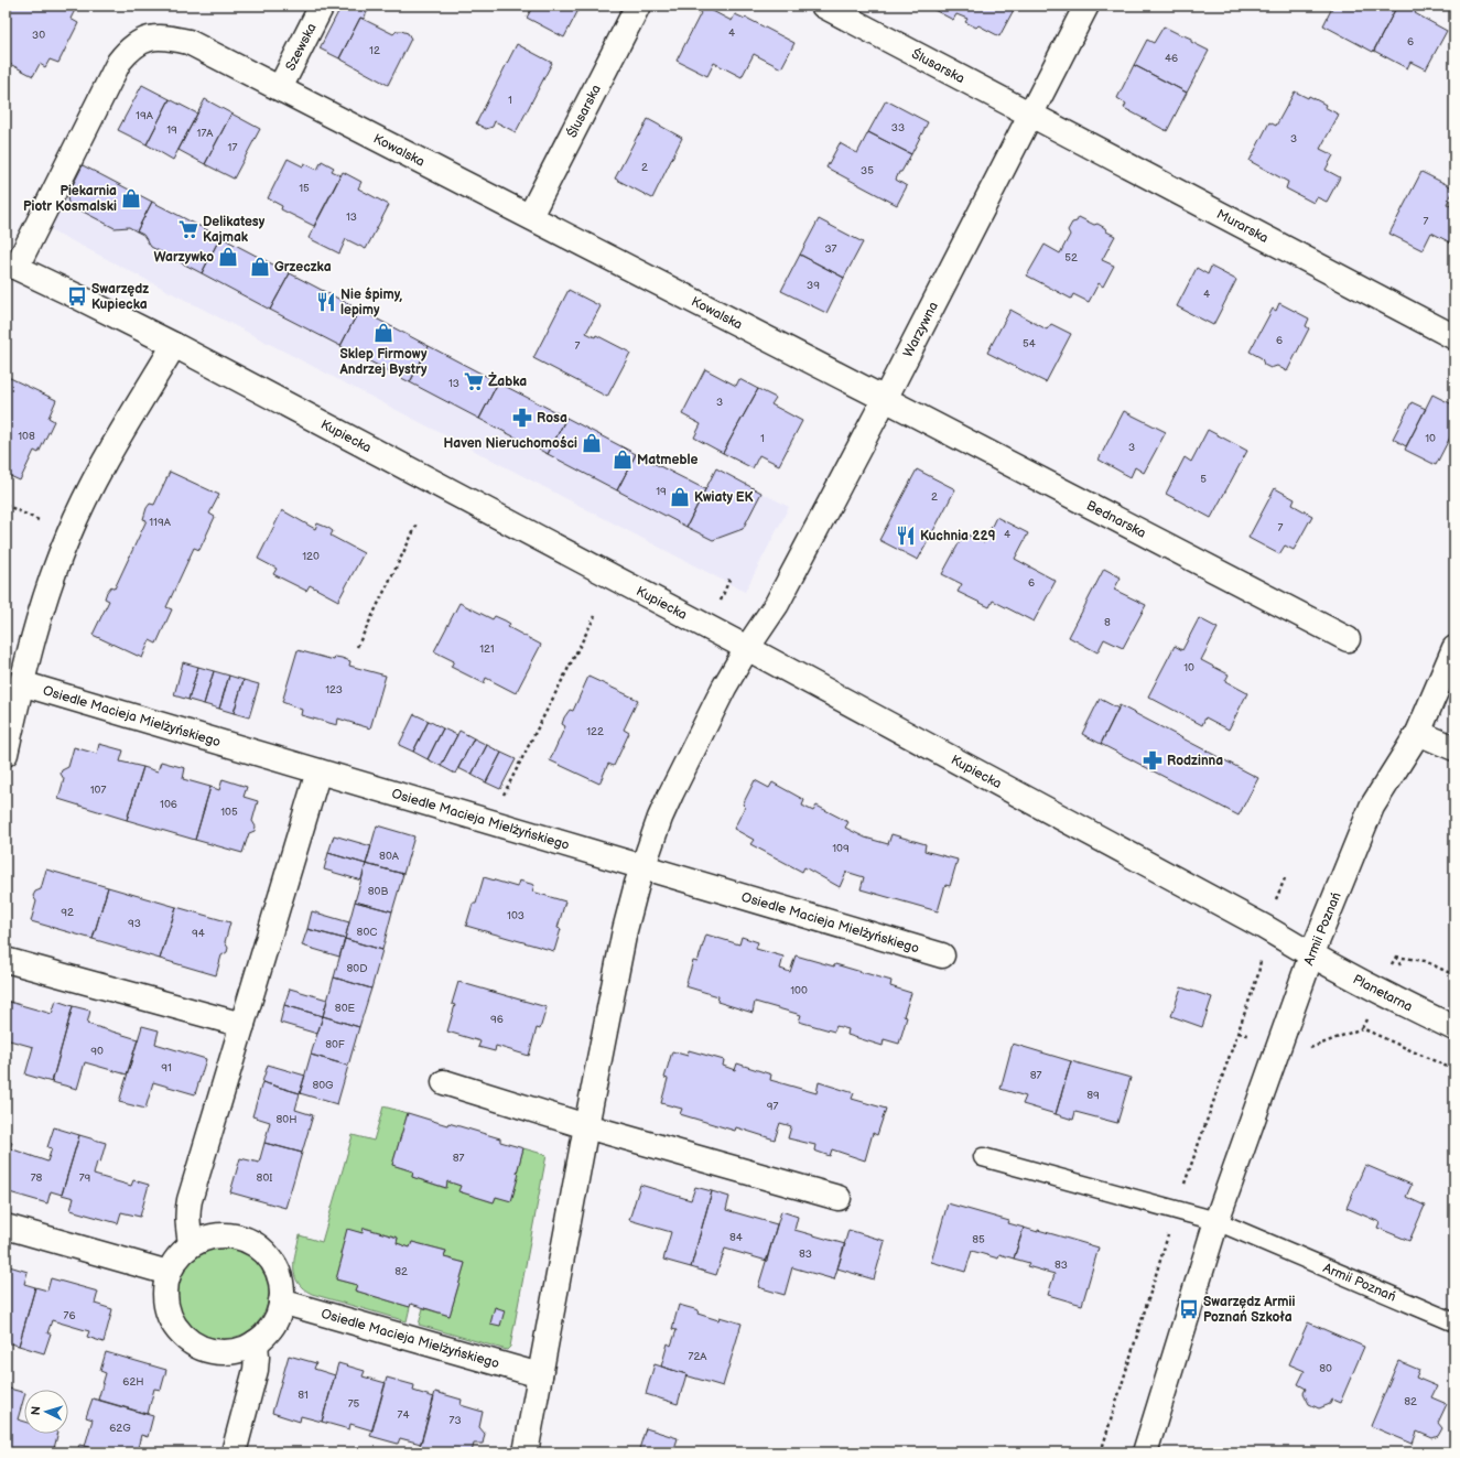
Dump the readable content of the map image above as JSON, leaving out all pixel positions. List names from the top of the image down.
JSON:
{
  "streets": {
    "street": [
      "Szewska",
      "Ślusarska",
      "Kowalska",
      "Murarska",
      "Warzywna",
      "Kupiecka",
      "Bednarska",
      "Osiedle Macieja Mielżyńskiego",
      "Armii Poznań",
      "Planetarna"
    ]
  },
  "crossings": [
    ["Szewska", "Kowalska"],
    ["Ślusarska", "Kowalska"],
    ["Ślusarska", "Murarska"],
    ["Ślusarska", "Warzywna"],
    ["Kowalska", "Warzywna"],
    ["Kowalska", "Kupiecka"],
    ["Kowalska", "Bednarska"],
    ["Murarska", "Warzywna"],
    ["Warzywna", "Kupiecka"],
    ["Warzywna", "Bednarska"],
    ["Kupiecka", "Armii Poznań"],
    ["Kupiecka", "Planetarna"],
    ["Armii Poznań", "Planetarna"]
  ],
  "places": {
    "shop": [
      "Piekarnia Piotr Kosmalski",
      "Warzywko",
      "Grzeczka",
      "Sklep Firmowy Andrzej Bystry",
      "Haven Nieruchomości",
      "Matmeble",
      "Kwiaty EK"
    ],
    "supermarket": ["Delikatesy Kajmak", "Żabka"],
    "bus stop": ["Swarzędz Kupiecka", "Swarzędz Armii Poznań Szkoła"],
    "restaurant": ["Nie śpimy, lepimy", "Kuchnia 229"],
    "pharmacy": ["Rosa", "Rodzinna"]
  },
  "house_numbers": [
    "4",
    "30",
    "6",
    "12",
    "46",
    "1",
    "19A",
    "33",
    "19",
    "17A",
    "3",
    "17",
    "2",
    "35",
    "15",
    "13",
    "7",
    "37",
    "52",
    "39",
    "4",
    "6",
    "54",
    "7",
    "13",
    "3",
    "108",
    "1",
    "10",
    "3",
    "5",
    "19",
    "2",
    "119A",
    "7",
    "4",
    "120",
    "6",
    "8",
    "121",
    "10",
    "123",
    "122",
    "107",
    "106",
    "105",
    "109",
    "80A",
    "80B",
    "92",
    "103",
    "93",
    "80C",
    "94",
    "80D",
    "100",
    "80E",
    "96",
    "80F",
    "90",
    "91",
    "87",
    "80G",
    "89",
    "97",
    "80H",
    "87",
    "78",
    "79",
    "80I",
    "84",
    "85",
    "83",
    "83",
    "82",
    "76",
    "72A",
    "80",
    "62H",
    "81",
    "82",
    "75",
    "74",
    "73",
    "62G"
  ],
  "north": "left"
}
